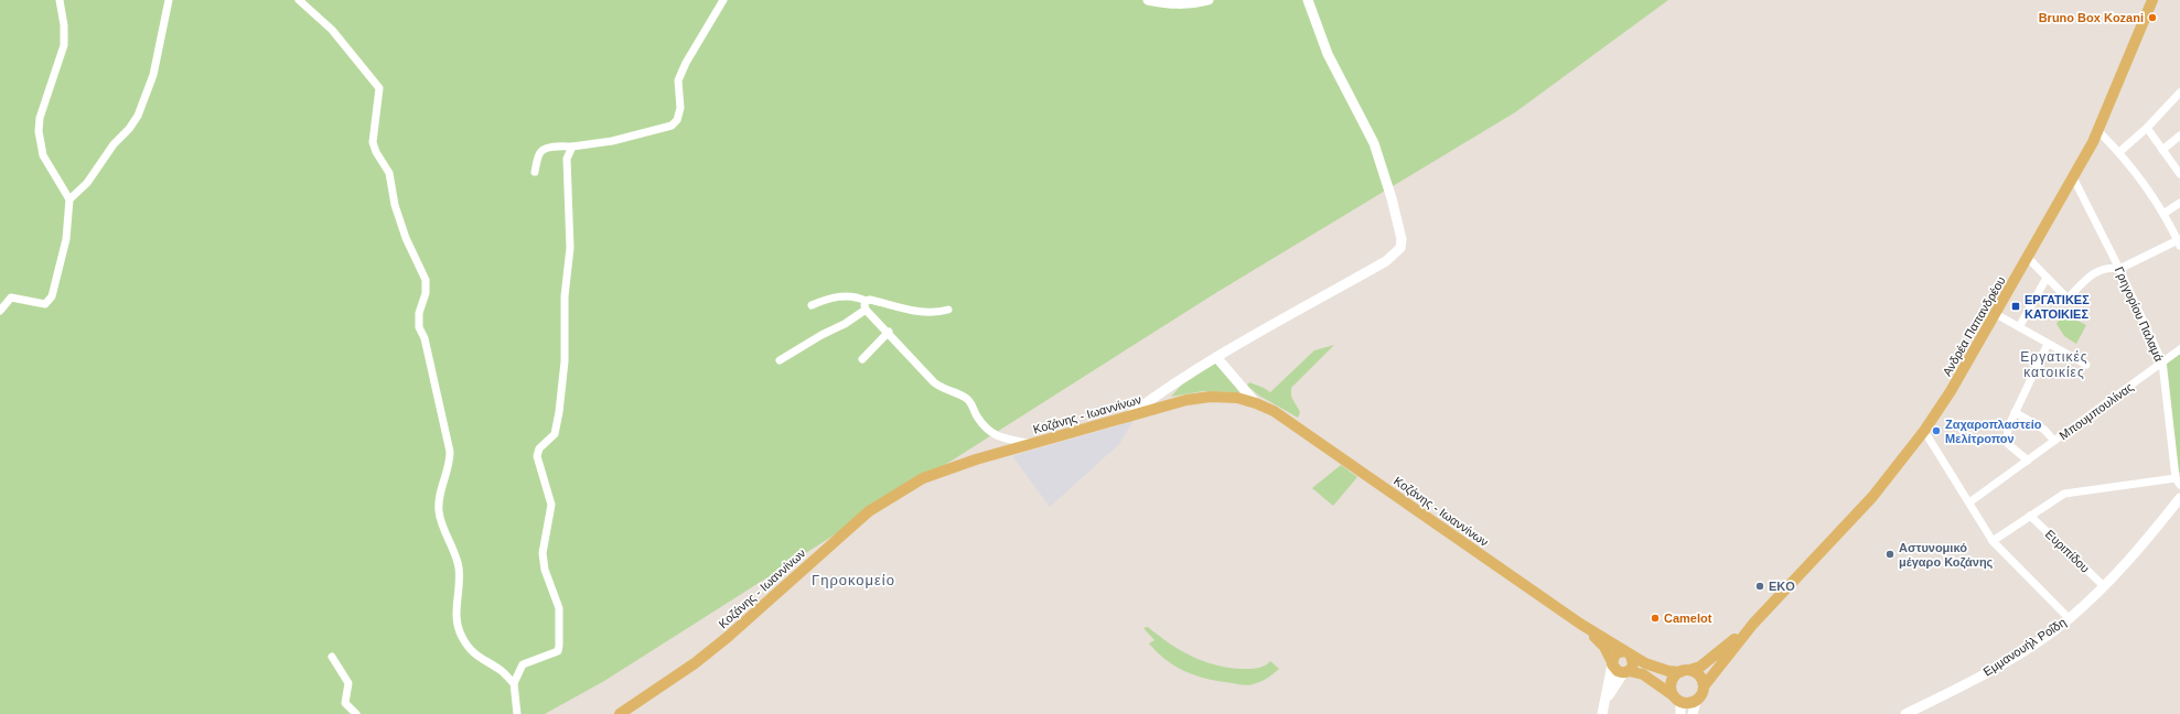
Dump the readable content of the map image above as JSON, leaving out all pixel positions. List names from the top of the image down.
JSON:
{
  "streets": {
    "main road": ["Ανδρέα Παπανδρέου", "Κοζάνης - Ιωαννίνων"],
    "street": [
      "Γρηγορίου Παλαμά",
      "Μπουμπουλίνας",
      "Ευριπίδου",
      "Εμμανουήλ Ροΐδη"
    ]
  },
  "crossings": [
    ["Γρηγορίου Παλαμά", "Ανδρέα Παπανδρέου"],
    ["Γρηγορίου Παλαμά", "Μπουμπουλίνας"],
    ["Ανδρέα Παπανδρέου", "Κοζάνης - Ιωαννίνων"],
    ["Ευριπίδου", "Εμμανουήλ Ροΐδη"]
  ],
  "districts": ["Εργατικές κατοικίες", "Γηροκομείο"],
  "places": {
    "other": [
      "Bruno Box Kozani",
      "Ζαχαροπλαστείο Μελίτροπον",
      "Αστυνομικό μέγαρο Κοζάνης",
      "EKO",
      "Camelot"
    ],
    "transit": ["ΕΡΓΑΤΙΚΕΣ ΚΑΤΟΙΚΙΕΣ"]
  }
}
